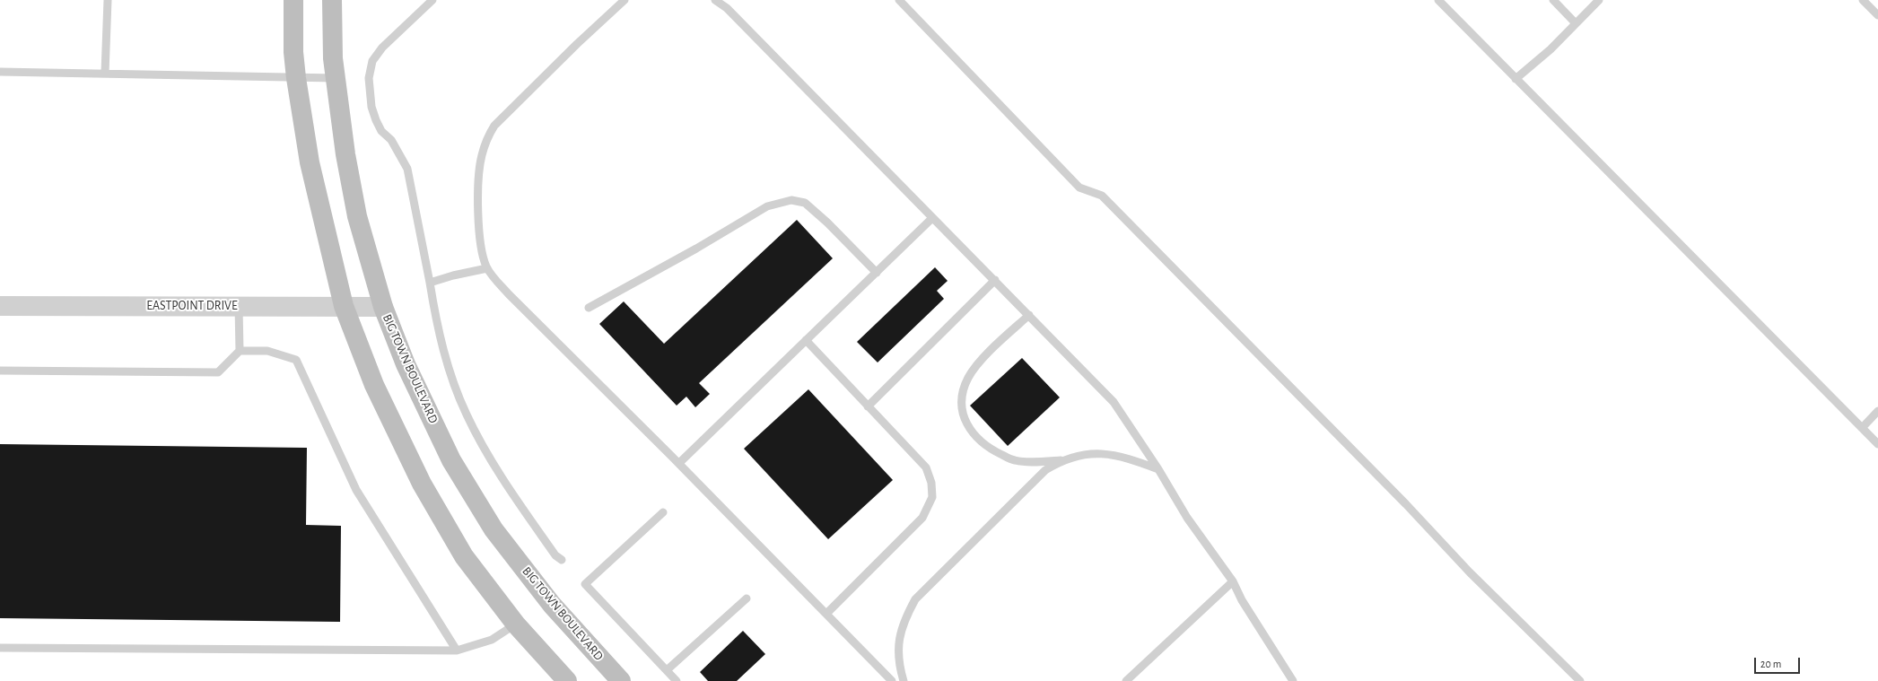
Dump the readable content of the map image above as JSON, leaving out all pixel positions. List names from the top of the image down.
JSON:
{
  "streets": {
    "main road": ["BIG TOWN BOULEVARD"],
    "street": ["EASTPOINT DRIVE"]
  },
  "crossings": [
    ["EASTPOINT DRIVE", "BIG TOWN BOULEVARD"]
  ],
  "scale_bar": "20 m"
}
